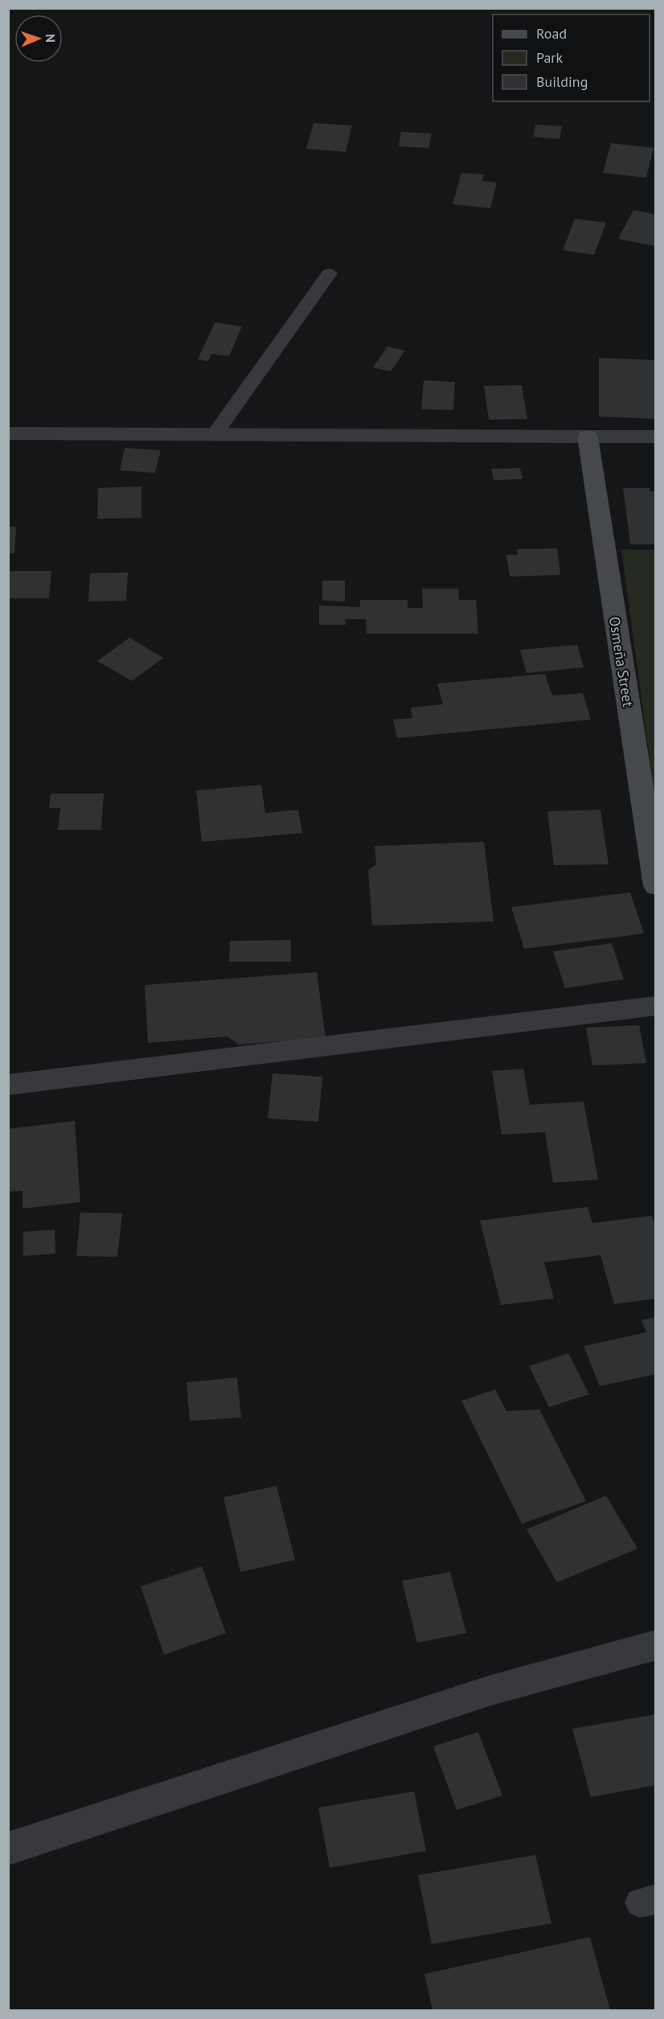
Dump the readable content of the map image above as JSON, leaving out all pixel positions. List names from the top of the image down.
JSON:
{
  "streets": {
    "main road": ["Osmeña Street"]
  },
  "legend": ["Road", "Park", "Building"],
  "north": "right"
}
